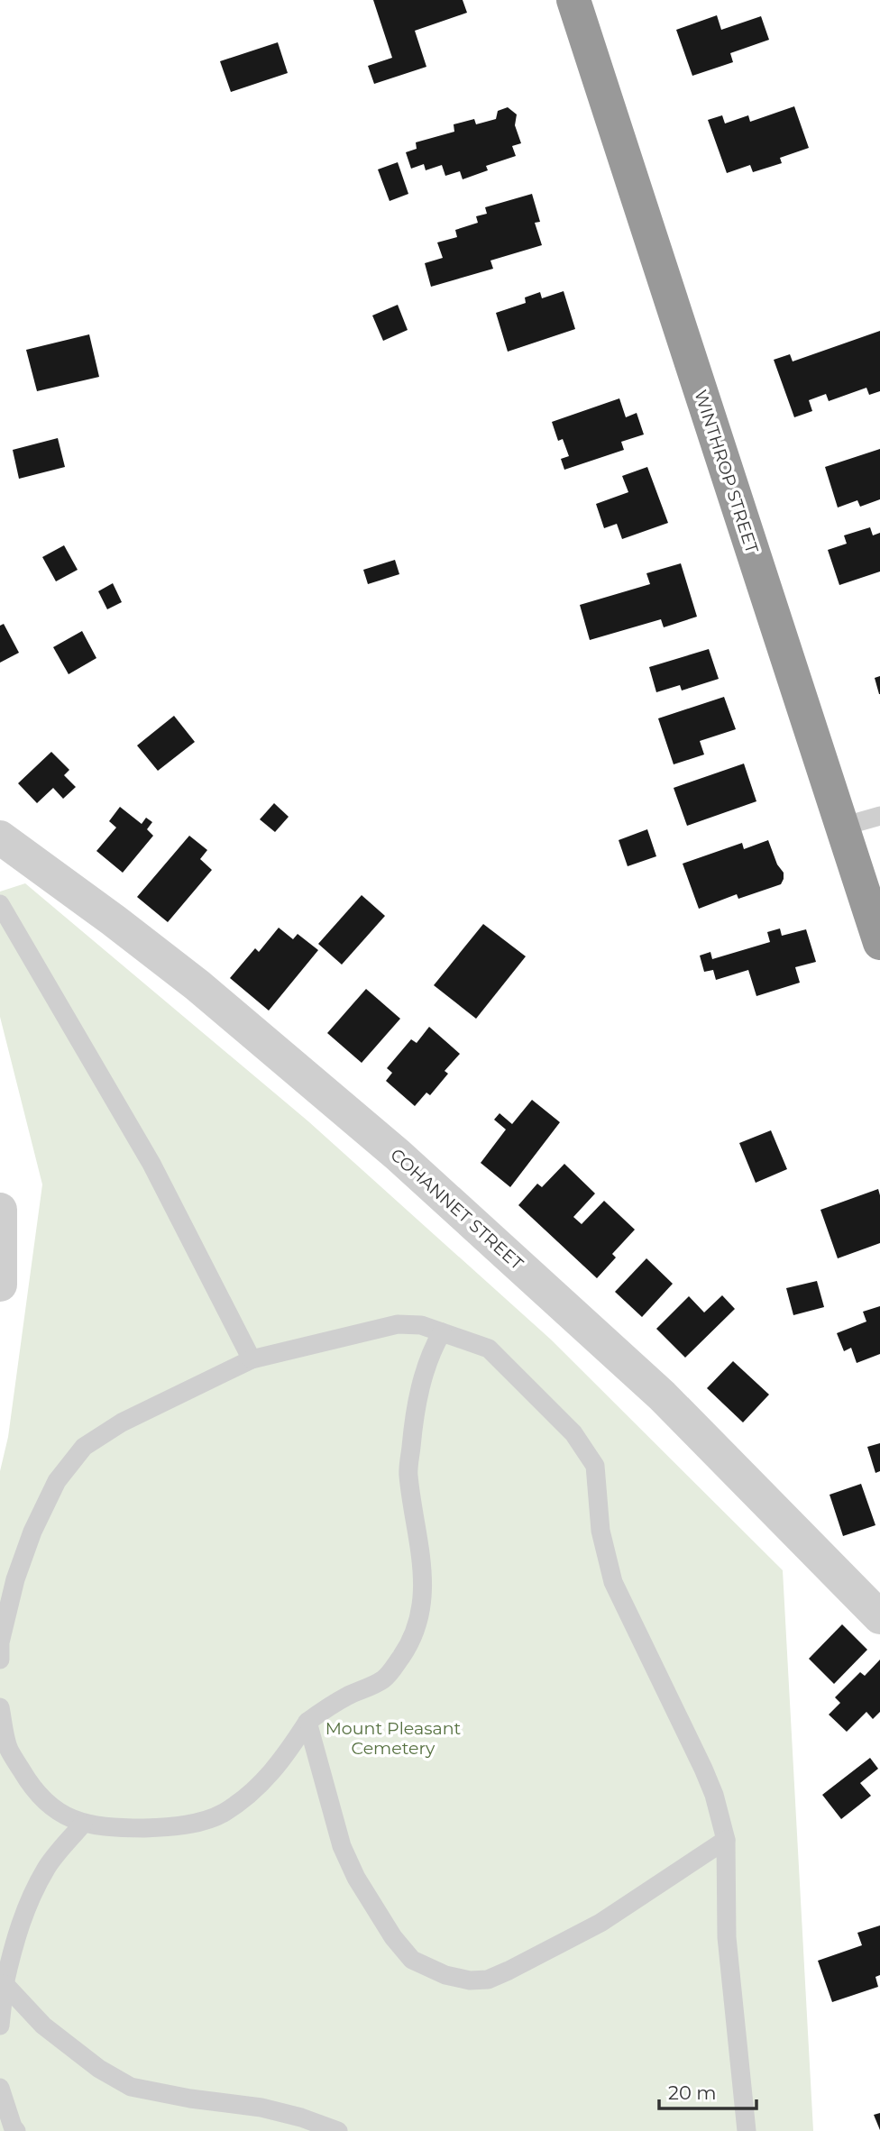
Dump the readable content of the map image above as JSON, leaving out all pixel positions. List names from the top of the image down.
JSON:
{
  "streets": {
    "highway": ["WINTHROP STREET"],
    "street": ["COHANNET STREET"]
  },
  "parks": ["Mount Pleasant Cemetery"],
  "scale_bar": "20 m"
}
